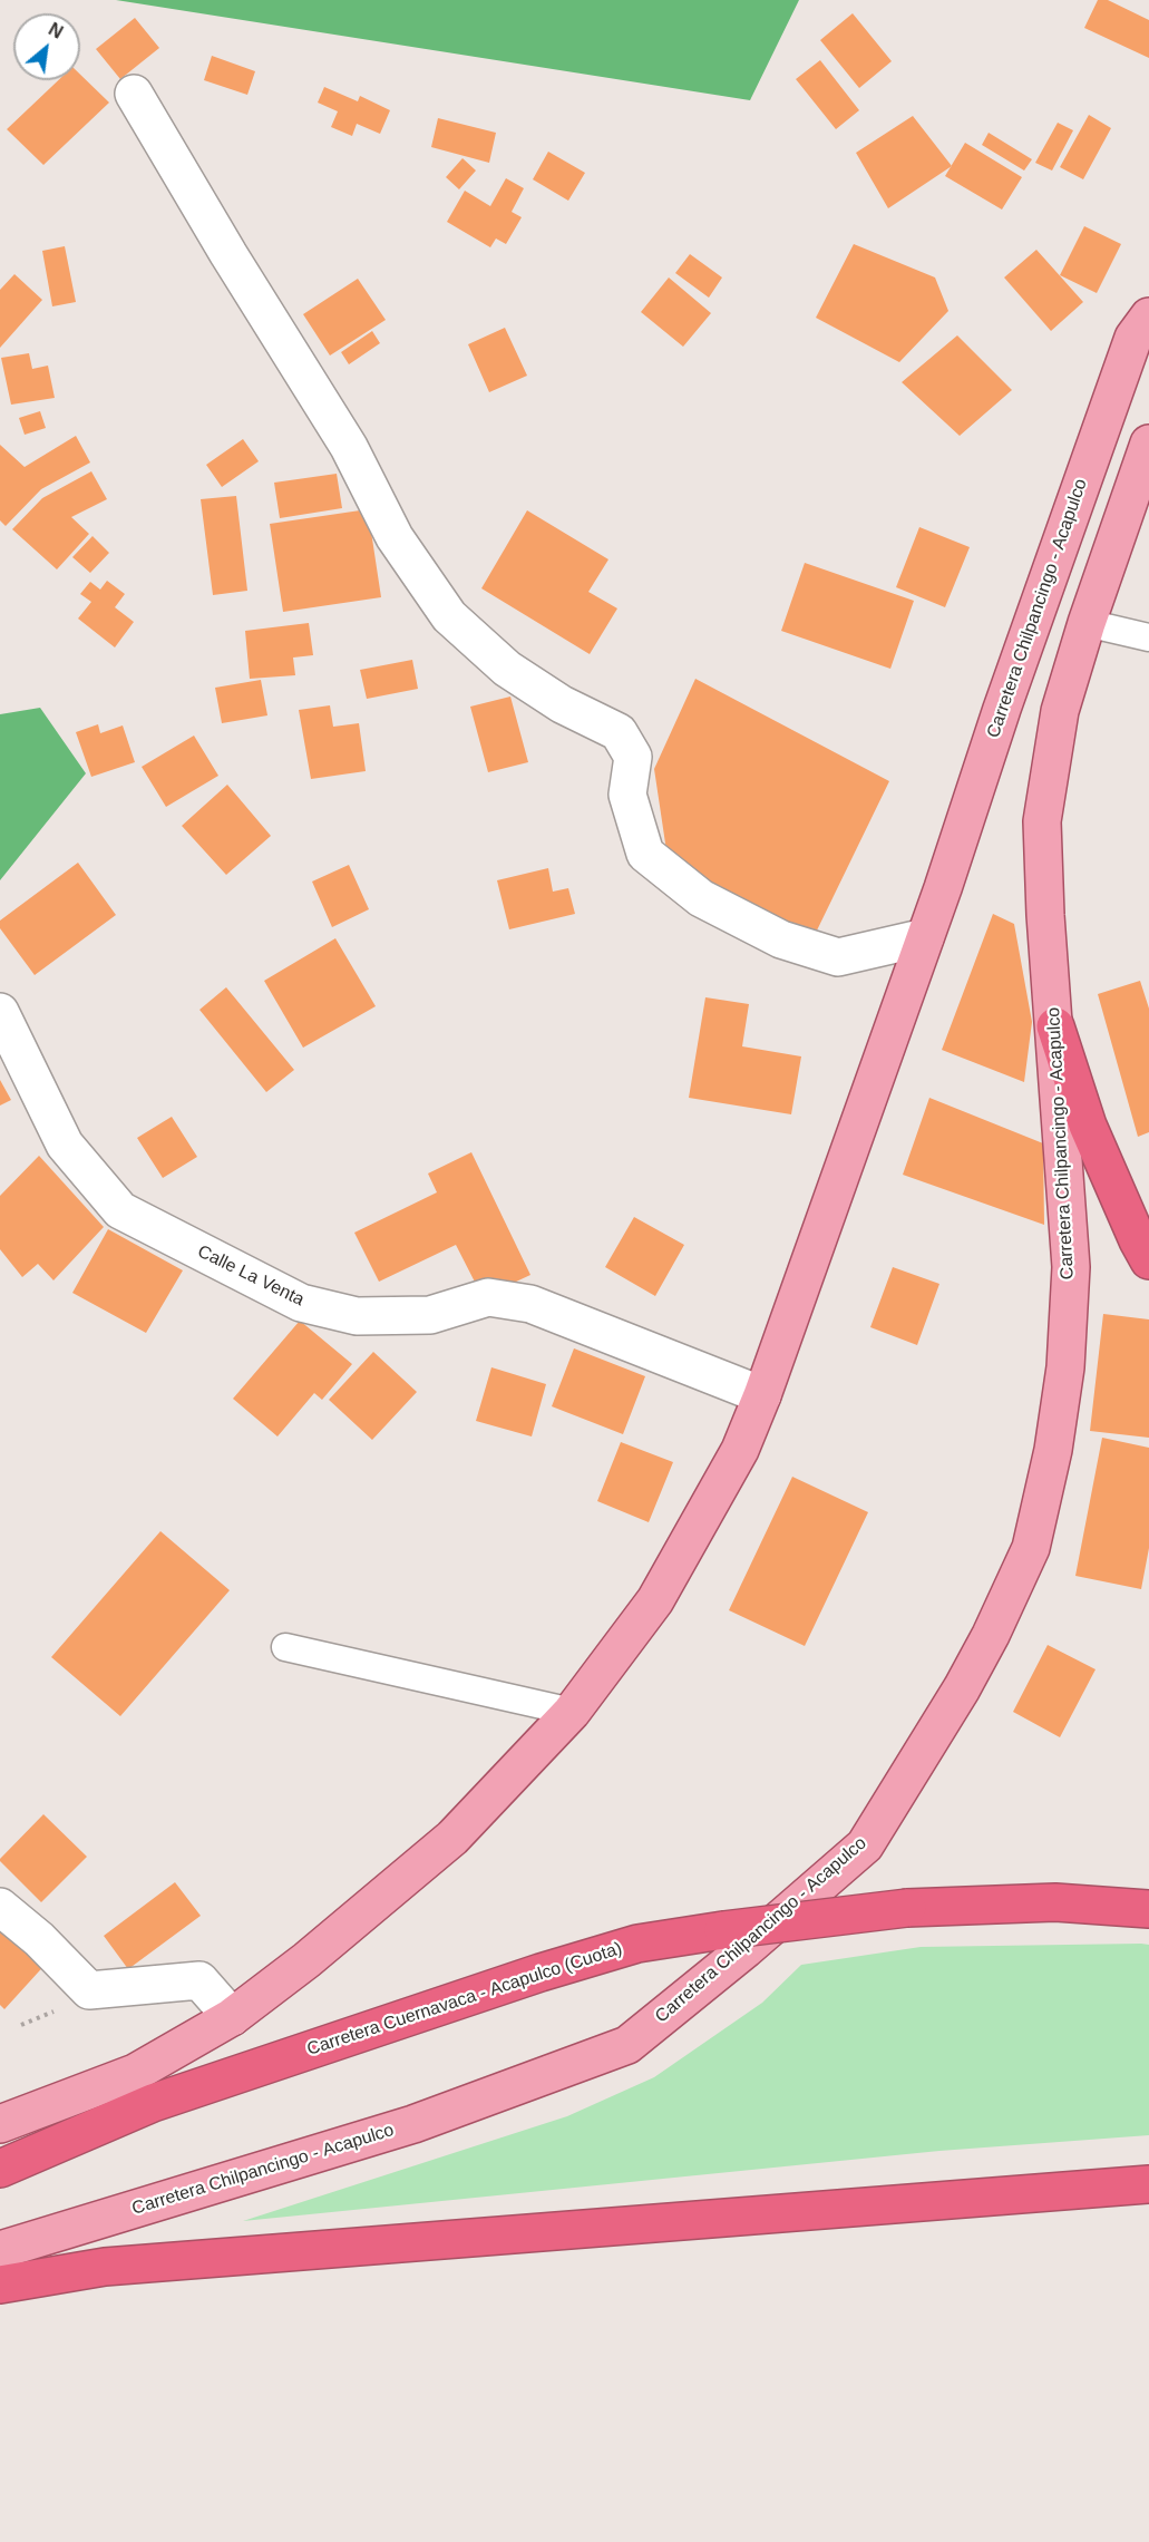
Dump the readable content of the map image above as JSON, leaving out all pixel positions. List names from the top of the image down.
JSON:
{
  "streets": {
    "highway": ["Carretera Cuernavaca - Acapulco (Cuota)"],
    "main road": ["Carretera Chilpancingo - Acapulco"],
    "street": ["Calle La Venta"]
  },
  "crossings": [
    ["Carretera Chilpancingo - Acapulco", "Calle La Venta"]
  ],
  "north": "top right"
}
